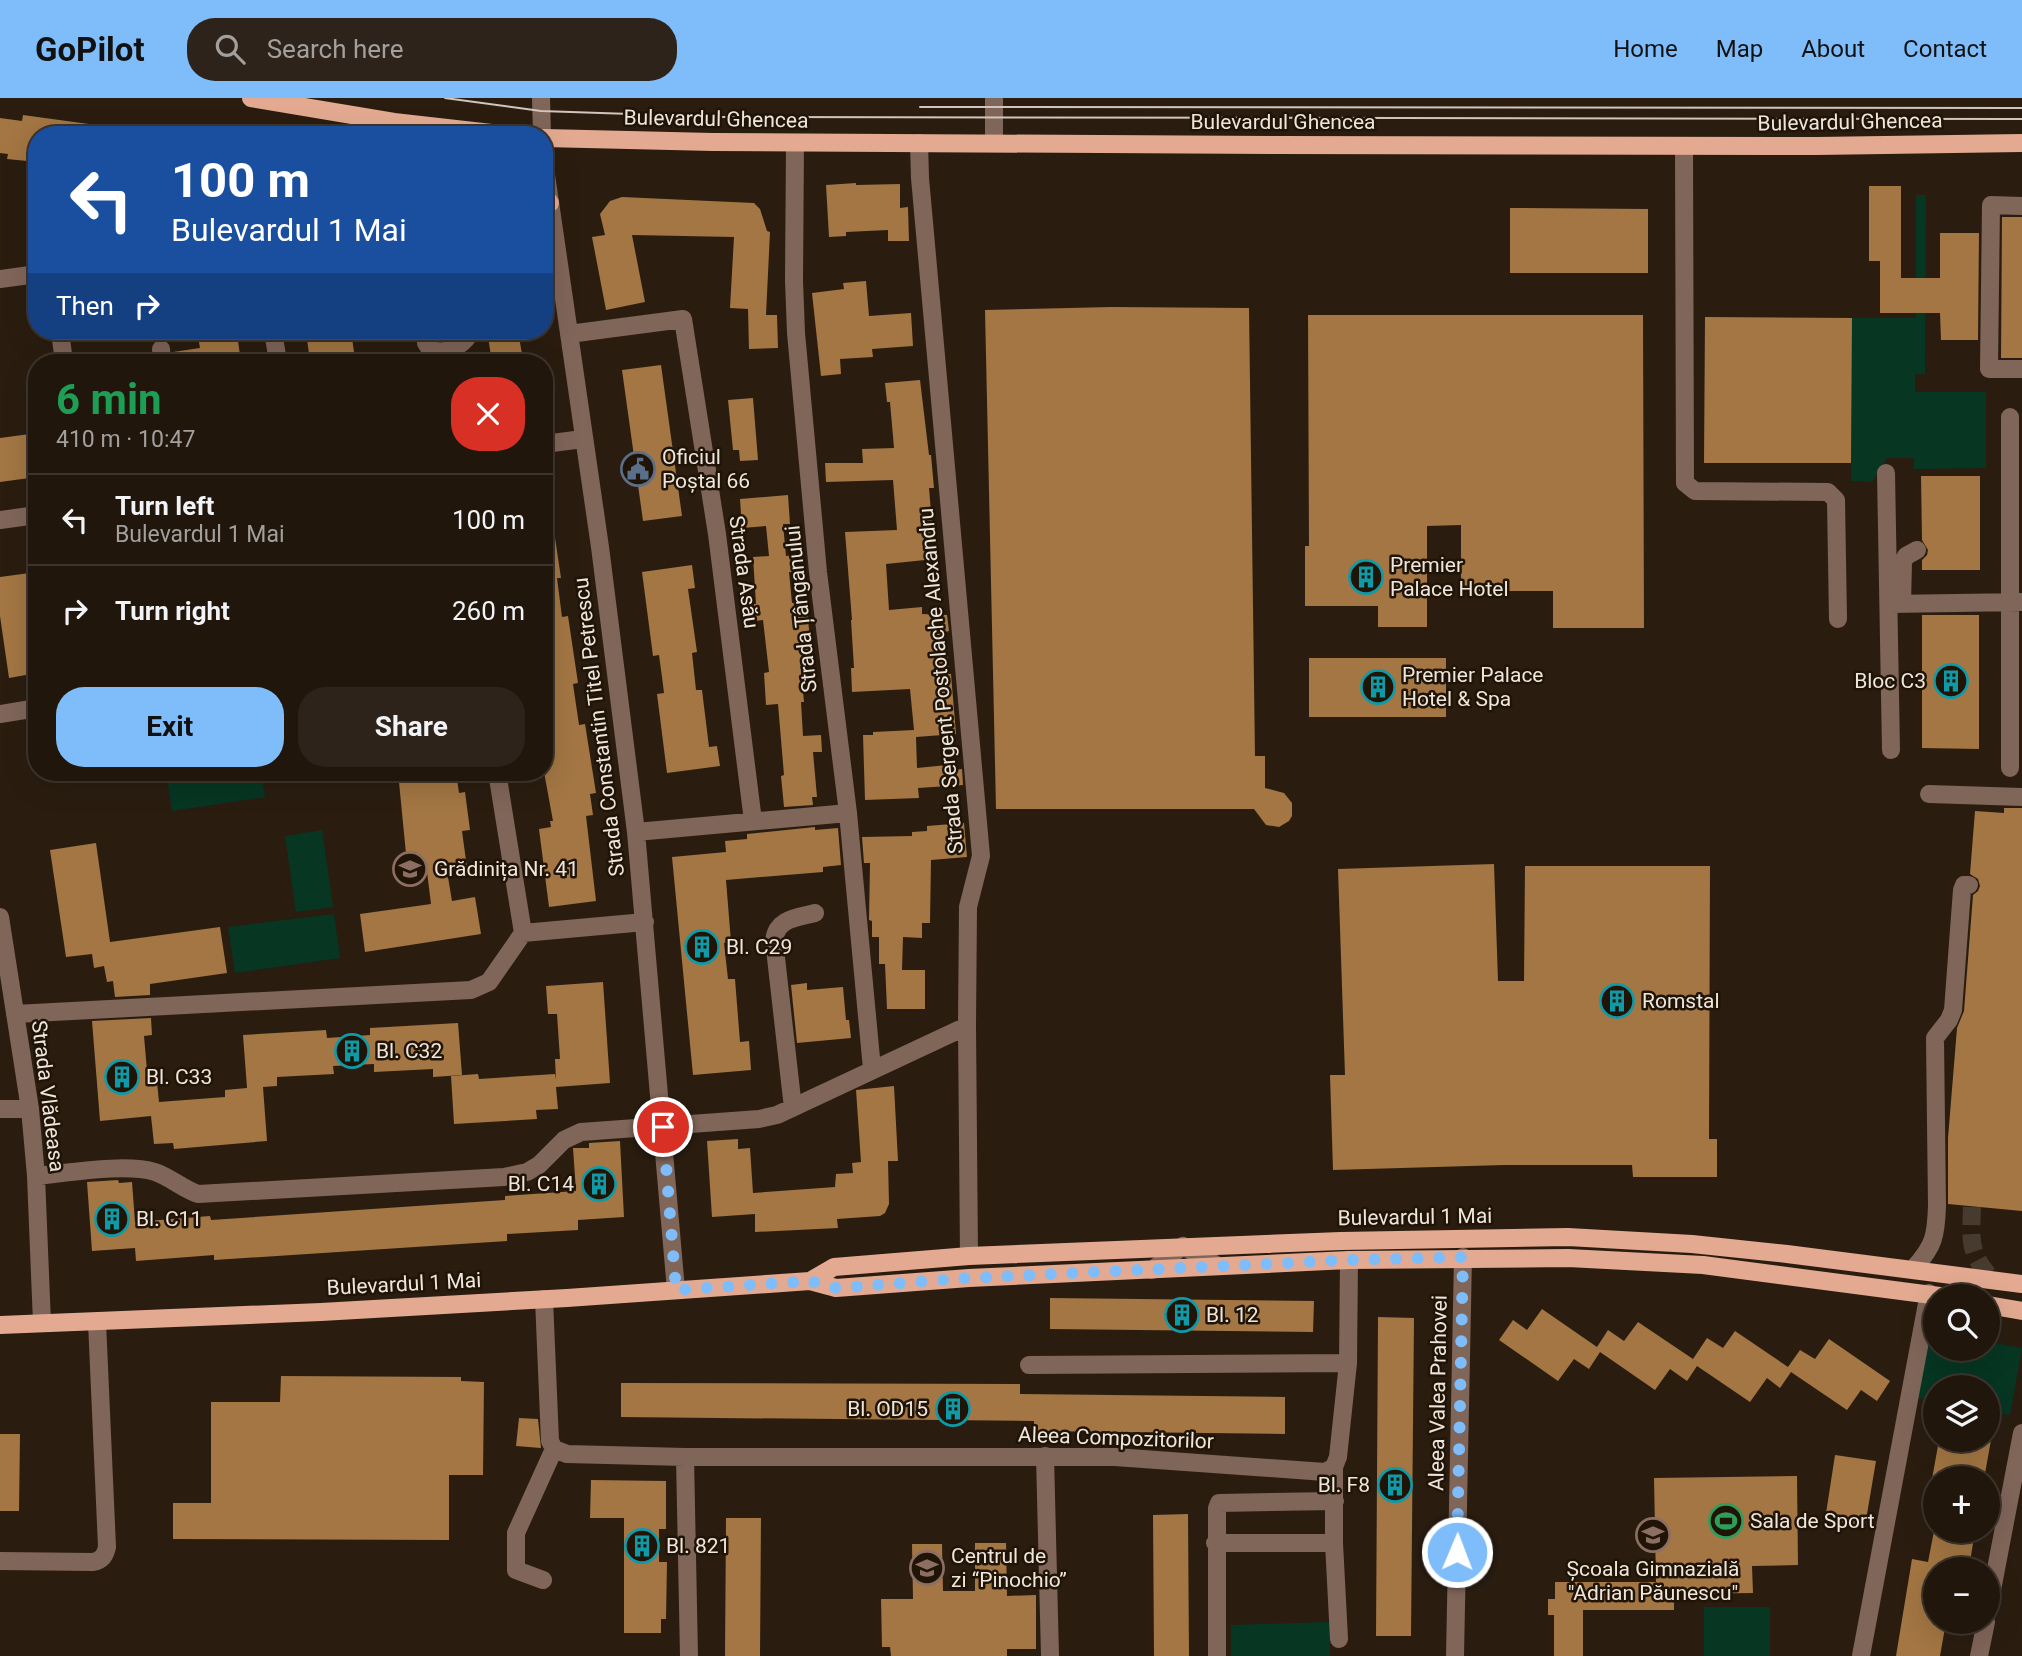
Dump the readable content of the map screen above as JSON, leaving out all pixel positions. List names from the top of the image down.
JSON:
{
  "streets": {
    "main road": ["Bulevardul Ghencea", "Bulevardul 1 Mai"],
    "street": [
      "Strada Asău",
      "Strada Țânganului",
      "Strada Sergent Postolache Alexandru",
      "Strada Constantin Titel Petrescu",
      "Strada Vlădeasa",
      "Aleea Valea Prahovei",
      "Aleea Compozitorilor"
    ]
  },
  "crossings": [
    ["Bulevardul Ghencea", "Strada Țânganului"],
    ["Bulevardul Ghencea", "Strada Sergent Postolache Alexandru"],
    ["Strada Asău", "Strada Constantin Titel Petrescu"],
    ["Strada Sergent Postolache Alexandru", "Bulevardul 1 Mai"],
    ["Strada Constantin Titel Petrescu", "Bulevardul 1 Mai"],
    ["Strada Vlădeasa", "Bulevardul 1 Mai"],
    ["Bulevardul 1 Mai", "Aleea Valea Prahovei"]
  ],
  "places": {
    "public building": ["Oficiul Poștal 66"],
    "building": [
      "Premier Palace Hotel",
      "Bloc C3",
      "Premier Palace Hotel & Spa",
      "Bl. C29",
      "Romstal",
      "Bl. C32",
      "Bl. C33",
      "Bl. C14",
      "Bl. C11",
      "Bl. 12",
      "Bl. OD15",
      "Bl. F8",
      "Bl. 821"
    ],
    "school or university": ["Grădinița Nr. 41", "Școala Gimnazială \"Adrian Păunescu\"", "Centrul de zi “Pinochio”"],
    "sports": ["Sala de Sport"]
  },
  "page": {
    "header": "GoPilot",
    "search": "Search here",
    "nav": [
      "Home",
      "Map",
      "About",
      "Contact"
    ],
    "turn": ["100 m", "Bulevardul 1 Mai"],
    "then": "Then",
    "heading": ["6 min", "410 m · 10:47"],
    "list": [
      {
        "name": "Turn left",
        "note": "Bulevardul 1 Mai",
        "value": "100 m"
      },
      {
        "name": "Turn right",
        "value": "260 m"
      }
    ],
    "buttons": ["Exit", "Share"],
    "map_buttons": ["+", "−"]
  }
}
